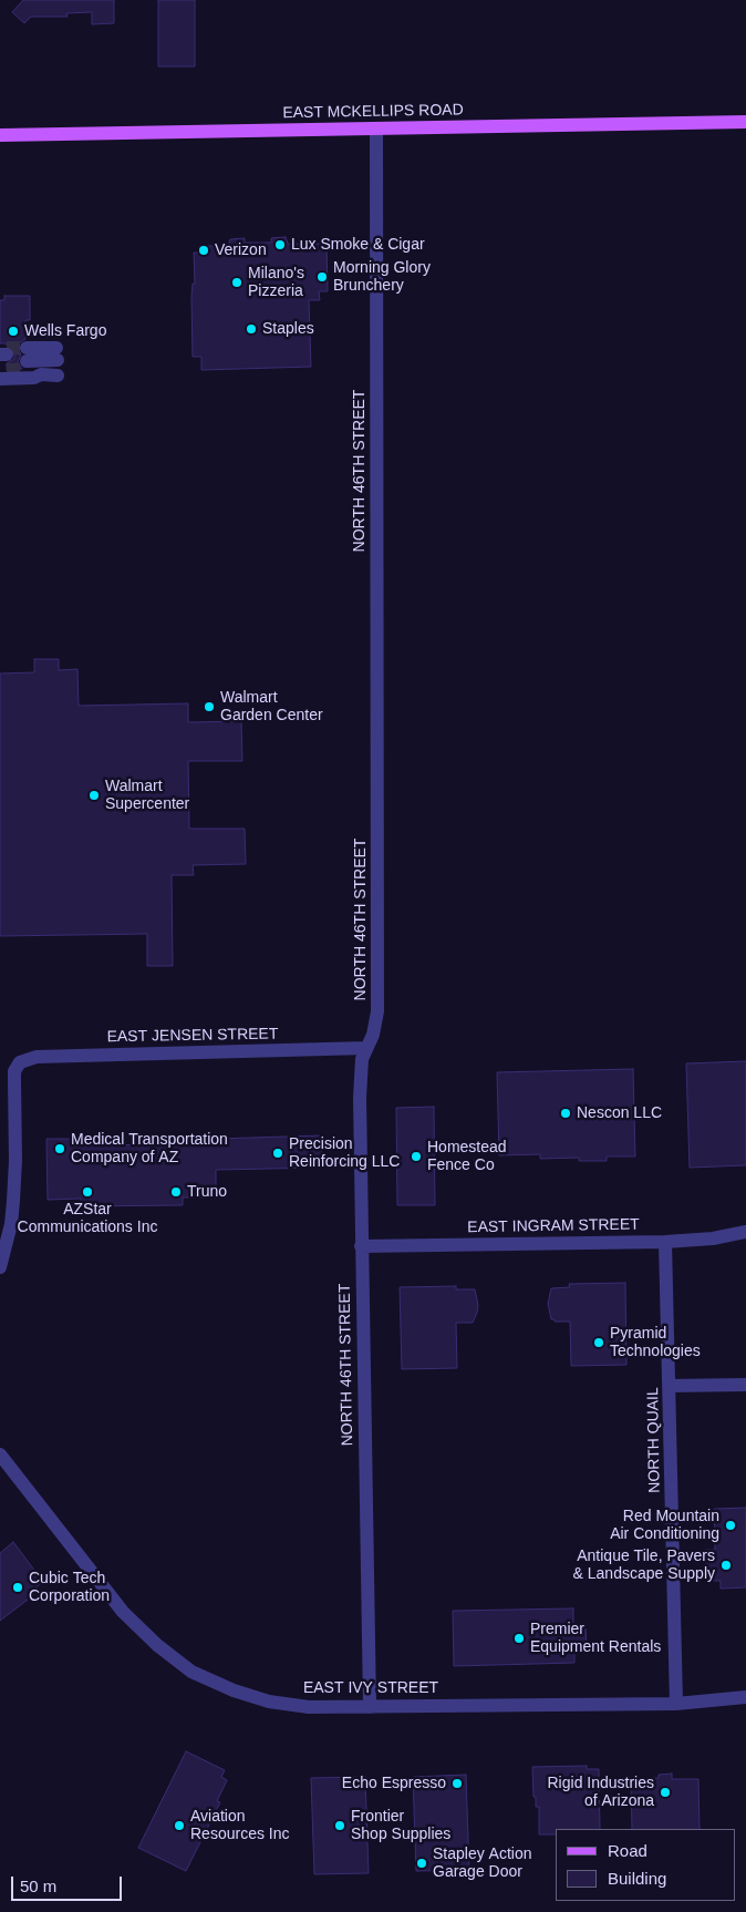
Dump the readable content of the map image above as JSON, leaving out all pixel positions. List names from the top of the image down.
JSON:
{
  "streets": {
    "main road": ["EAST MCKELLIPS ROAD"],
    "street": [
      "NORTH 46TH STREET",
      "EAST JENSEN STREET",
      "EAST INGRAM STREET",
      "NORTH QUAIL",
      "EAST IVY STREET"
    ]
  },
  "crossings": [
    ["EAST MCKELLIPS ROAD", "NORTH 46TH STREET"],
    ["NORTH 46TH STREET", "EAST JENSEN STREET"],
    ["NORTH 46TH STREET", "EAST INGRAM STREET"],
    ["NORTH 46TH STREET", "EAST IVY STREET"],
    ["EAST INGRAM STREET", "NORTH QUAIL"],
    ["NORTH QUAIL", "EAST IVY STREET"]
  ],
  "places": [
    "Lux Smoke & Cigar",
    "Verizon",
    "Morning Glory Brunchery",
    "Milano's Pizzeria",
    "Staples",
    "Wells Fargo",
    "Walmart Garden Center",
    "Walmart Supercenter",
    "Nescon LLC",
    "Medical Transportation Company of AZ",
    "Precision Reinforcing LLC",
    "Homestead Fence Co",
    "AZStar Communications Inc",
    "Truno",
    "Pyramid Technologies",
    "Red Mountain Air Conditioning",
    "Antique Tile, Pavers & Landscape Supply",
    "Cubic Tech Corporation",
    "Premier Equipment Rentals",
    "Echo Espresso",
    "Rigid Industries of Arizona",
    "Aviation Resources Inc",
    "Frontier Shop Supplies",
    "Stapley Action Garage Door"
  ],
  "legend": ["Road", "Building"],
  "scale_bar": "50 m"
}
